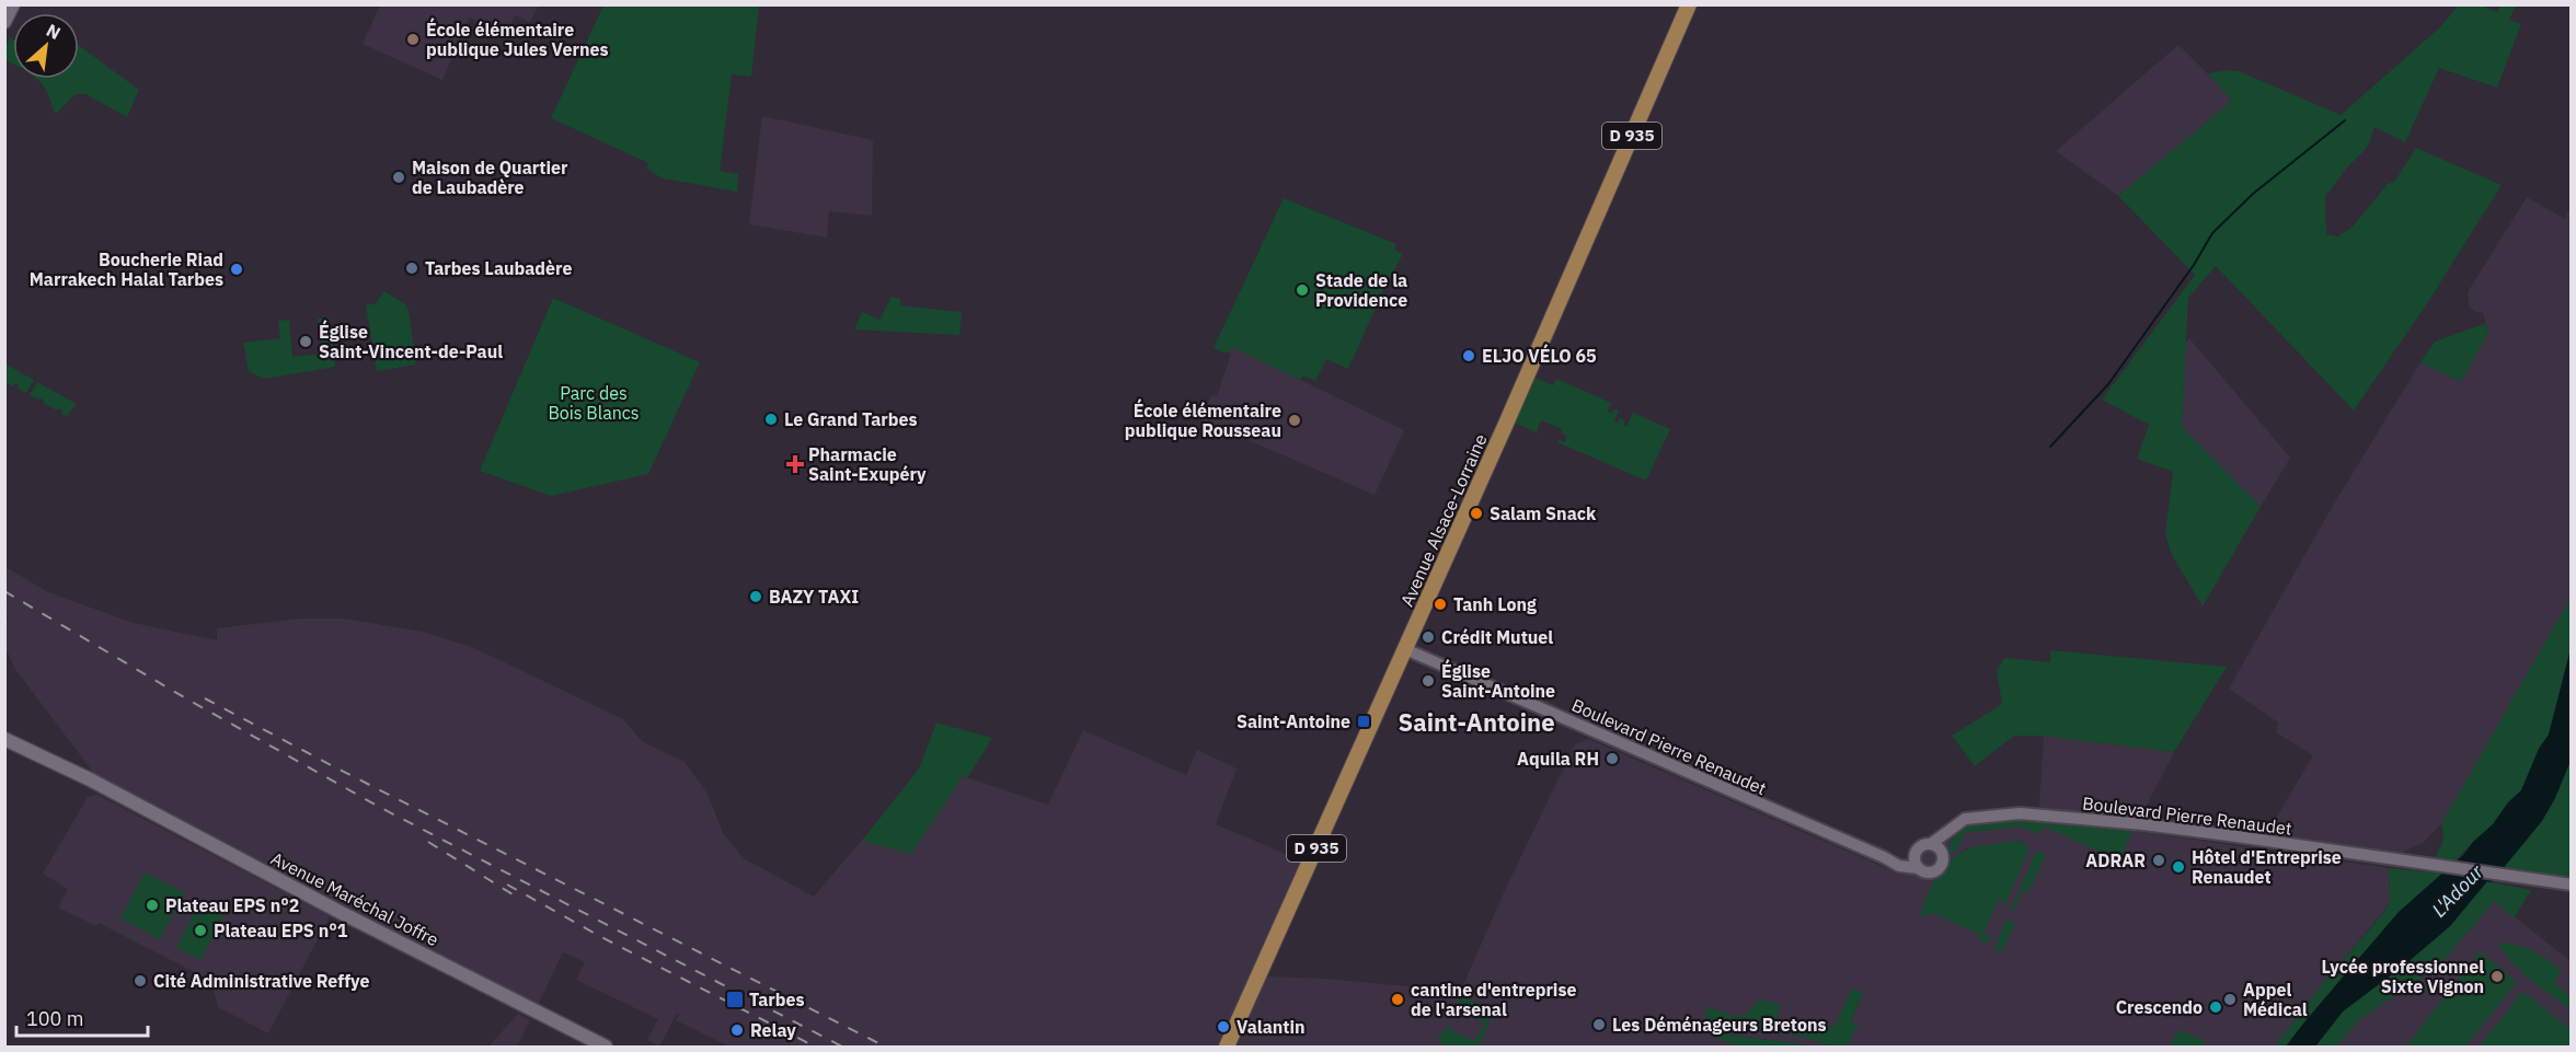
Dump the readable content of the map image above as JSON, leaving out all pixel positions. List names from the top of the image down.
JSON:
{
  "streets": {
    "main road": ["D 935", "Avenue Alsace-Lorraine", "Avenue Maréchal Joffre"],
    "street": ["Boulevard Pierre Renaudet"]
  },
  "crossings": [
    ["Avenue Alsace-Lorraine", "Boulevard Pierre Renaudet"]
  ],
  "districts": ["Saint-Antoine"],
  "water": ["L'Adour"],
  "parks": ["Parc des Bois Blancs"],
  "places": {
    "other": [
      "École élémentaire publique Jules Vernes",
      "Maison de Quartier de Laubadère",
      "Tarbes Laubadère",
      "Boucherie Riad Marrakech Halal Tarbes",
      "Stade de la Providence",
      "Église Saint-Vincent-de-Paul",
      "ELJO VÉLO 65",
      "Le Grand Tarbes",
      "École élémentaire publique Rousseau",
      "Salam Snack",
      "BAZY TAXI",
      "Tanh Long",
      "Crédit Mutuel",
      "Église Saint-Antoine",
      "Aquila RH",
      "ADRAR",
      "Hôtel d'Entreprise Renaudet",
      "Plateau EPS n°2",
      "Plateau EPS n°1",
      "Lycée professionnel Sixte Vignon",
      "Cité Administrative Reffye",
      "cantine d'entreprise de l'arsenal",
      "Appel Médical",
      "Crescendo",
      "Les Déménageurs Bretons",
      "Valantin",
      "Relay"
    ],
    "health": ["Pharmacie Saint-Exupéry"],
    "transit": ["Saint-Antoine", "Tarbes"]
  },
  "scale_bar": "100 m",
  "north": "top right"
}
